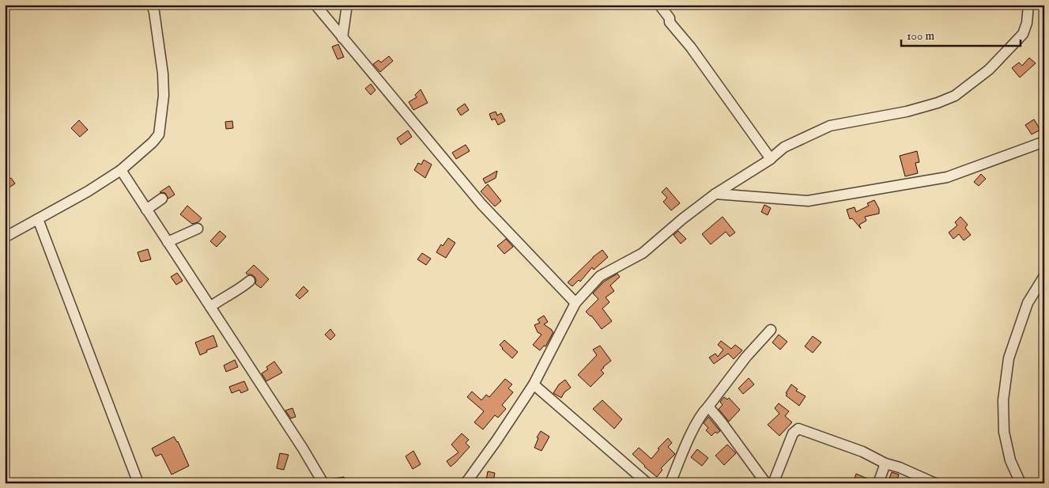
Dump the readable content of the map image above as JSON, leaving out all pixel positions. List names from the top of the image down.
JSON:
{
  "scale_bar": "100 m"
}
